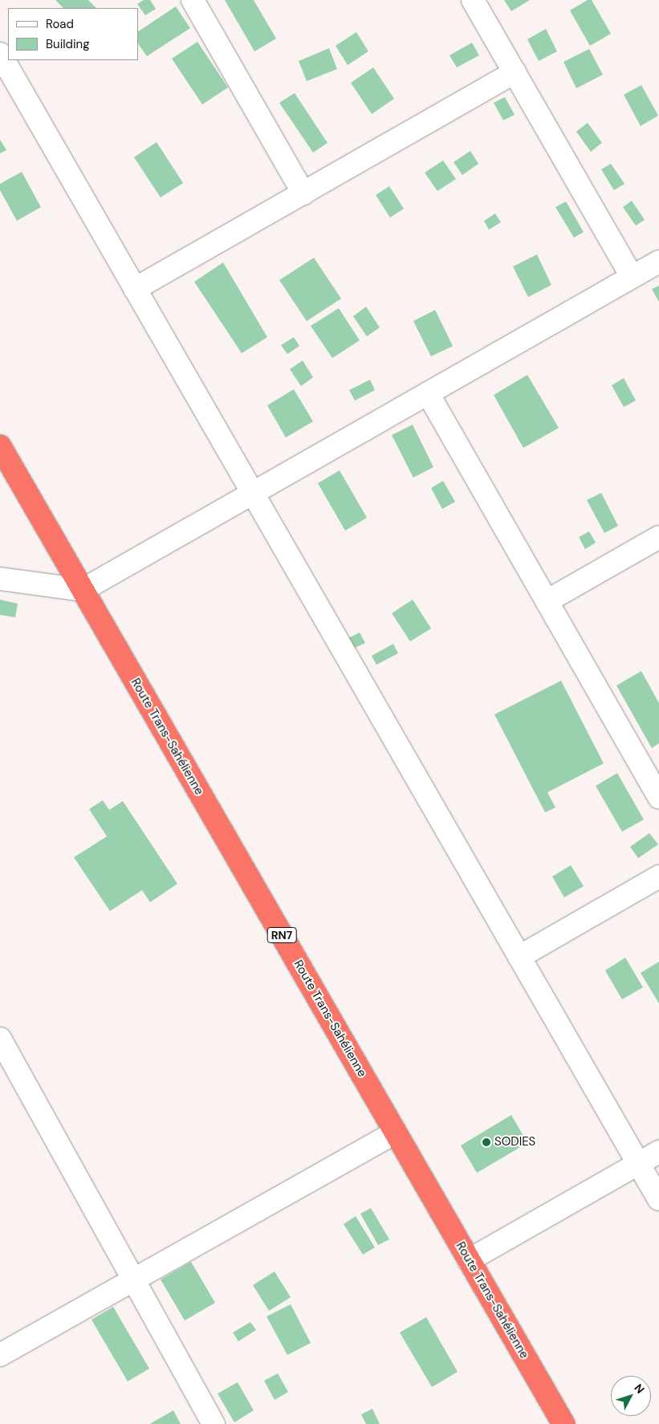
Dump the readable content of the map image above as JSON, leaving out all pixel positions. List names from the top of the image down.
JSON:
{
  "streets": {
    "highway": ["Route Trans-Sahélienne", "RN7"]
  },
  "places": ["SODIES"],
  "legend": ["Road", "Building"],
  "north": "top right"
}
